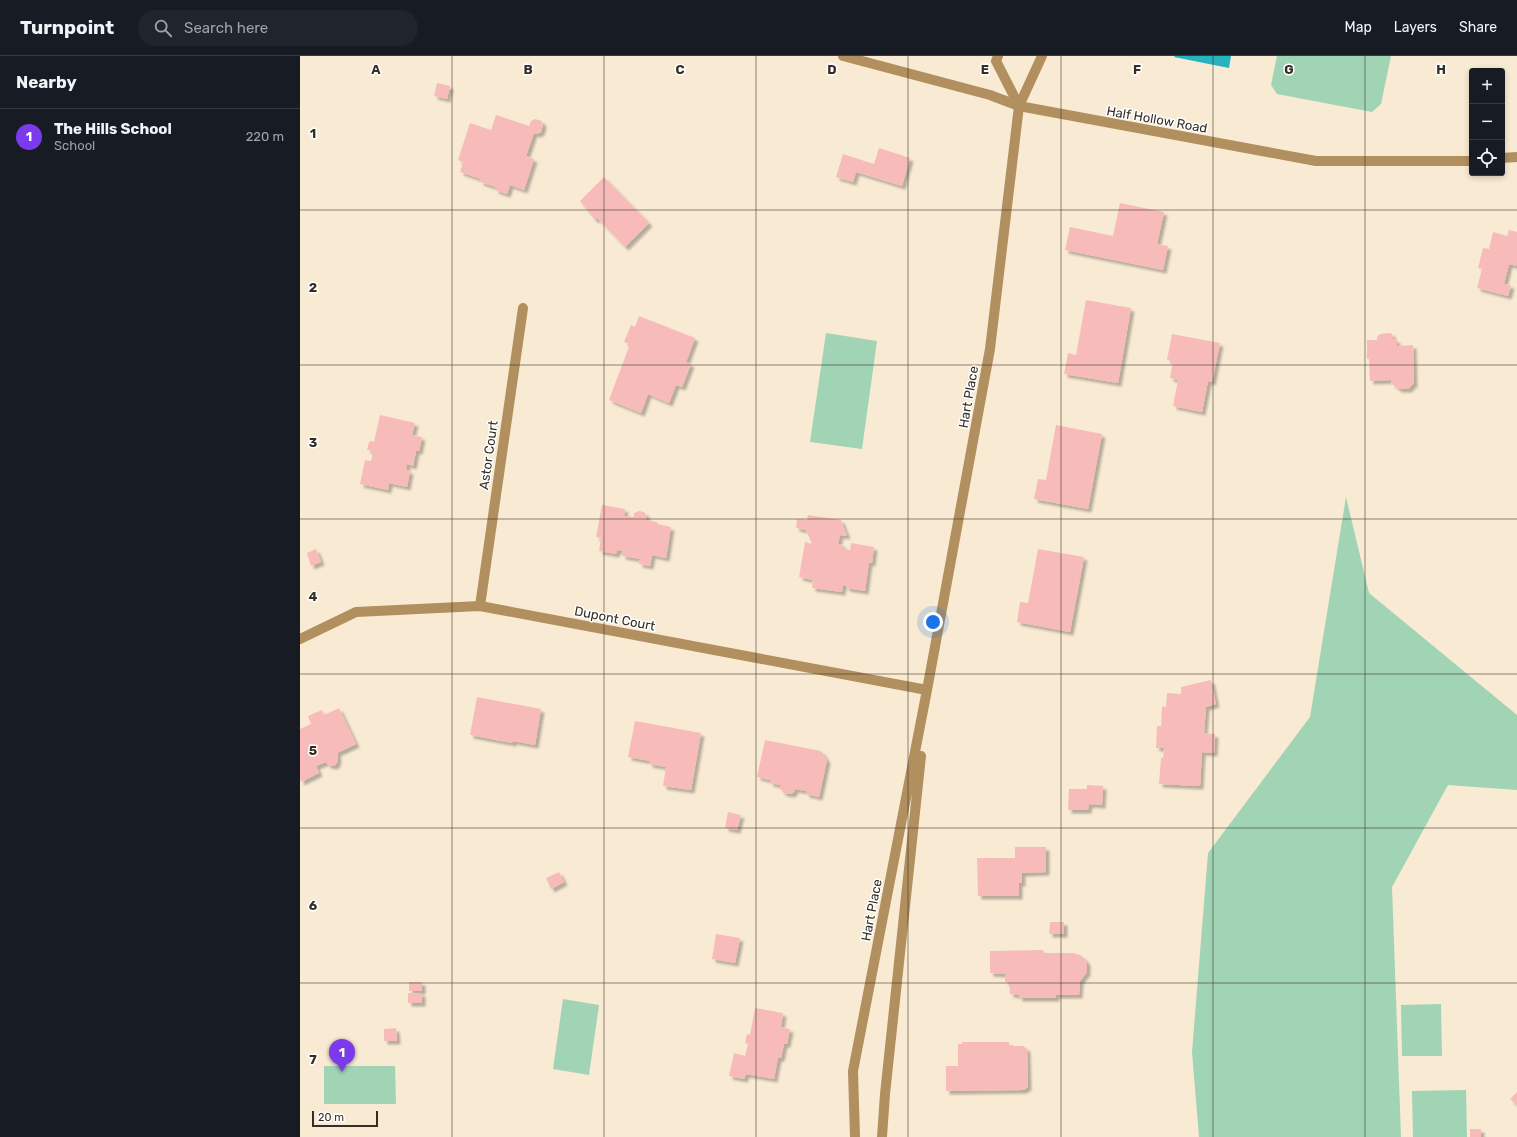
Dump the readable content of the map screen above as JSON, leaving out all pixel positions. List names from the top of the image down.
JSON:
{
  "streets": {
    "street": [
      "Half Hollow Road",
      "Hart Place",
      "Astor Court",
      "Dupont Court"
    ]
  },
  "crossings": [
    ["Half Hollow Road", "Hart Place"],
    ["Hart Place", "Dupont Court"],
    ["Astor Court", "Dupont Court"]
  ],
  "scale_bar": "20 m",
  "page": {
    "header": "Turnpoint",
    "search": "Search here",
    "nav": ["Map", "Layers", "Share"],
    "heading": "Nearby",
    "map_buttons": ["+", "−"],
    "list": [
      {
        "mark": "1",
        "name": "The Hills School",
        "note": "School",
        "value": "220 m"
      }
    ],
    "pins": "1",
    "scale": "20 m"
  },
  "grid": {
    "columns": [
      "A",
      "B",
      "C",
      "D",
      "E",
      "F",
      "G",
      "H"
    ],
    "rows": [
      "1",
      "2",
      "3",
      "4",
      "5",
      "6",
      "7"
    ]
  }
}
